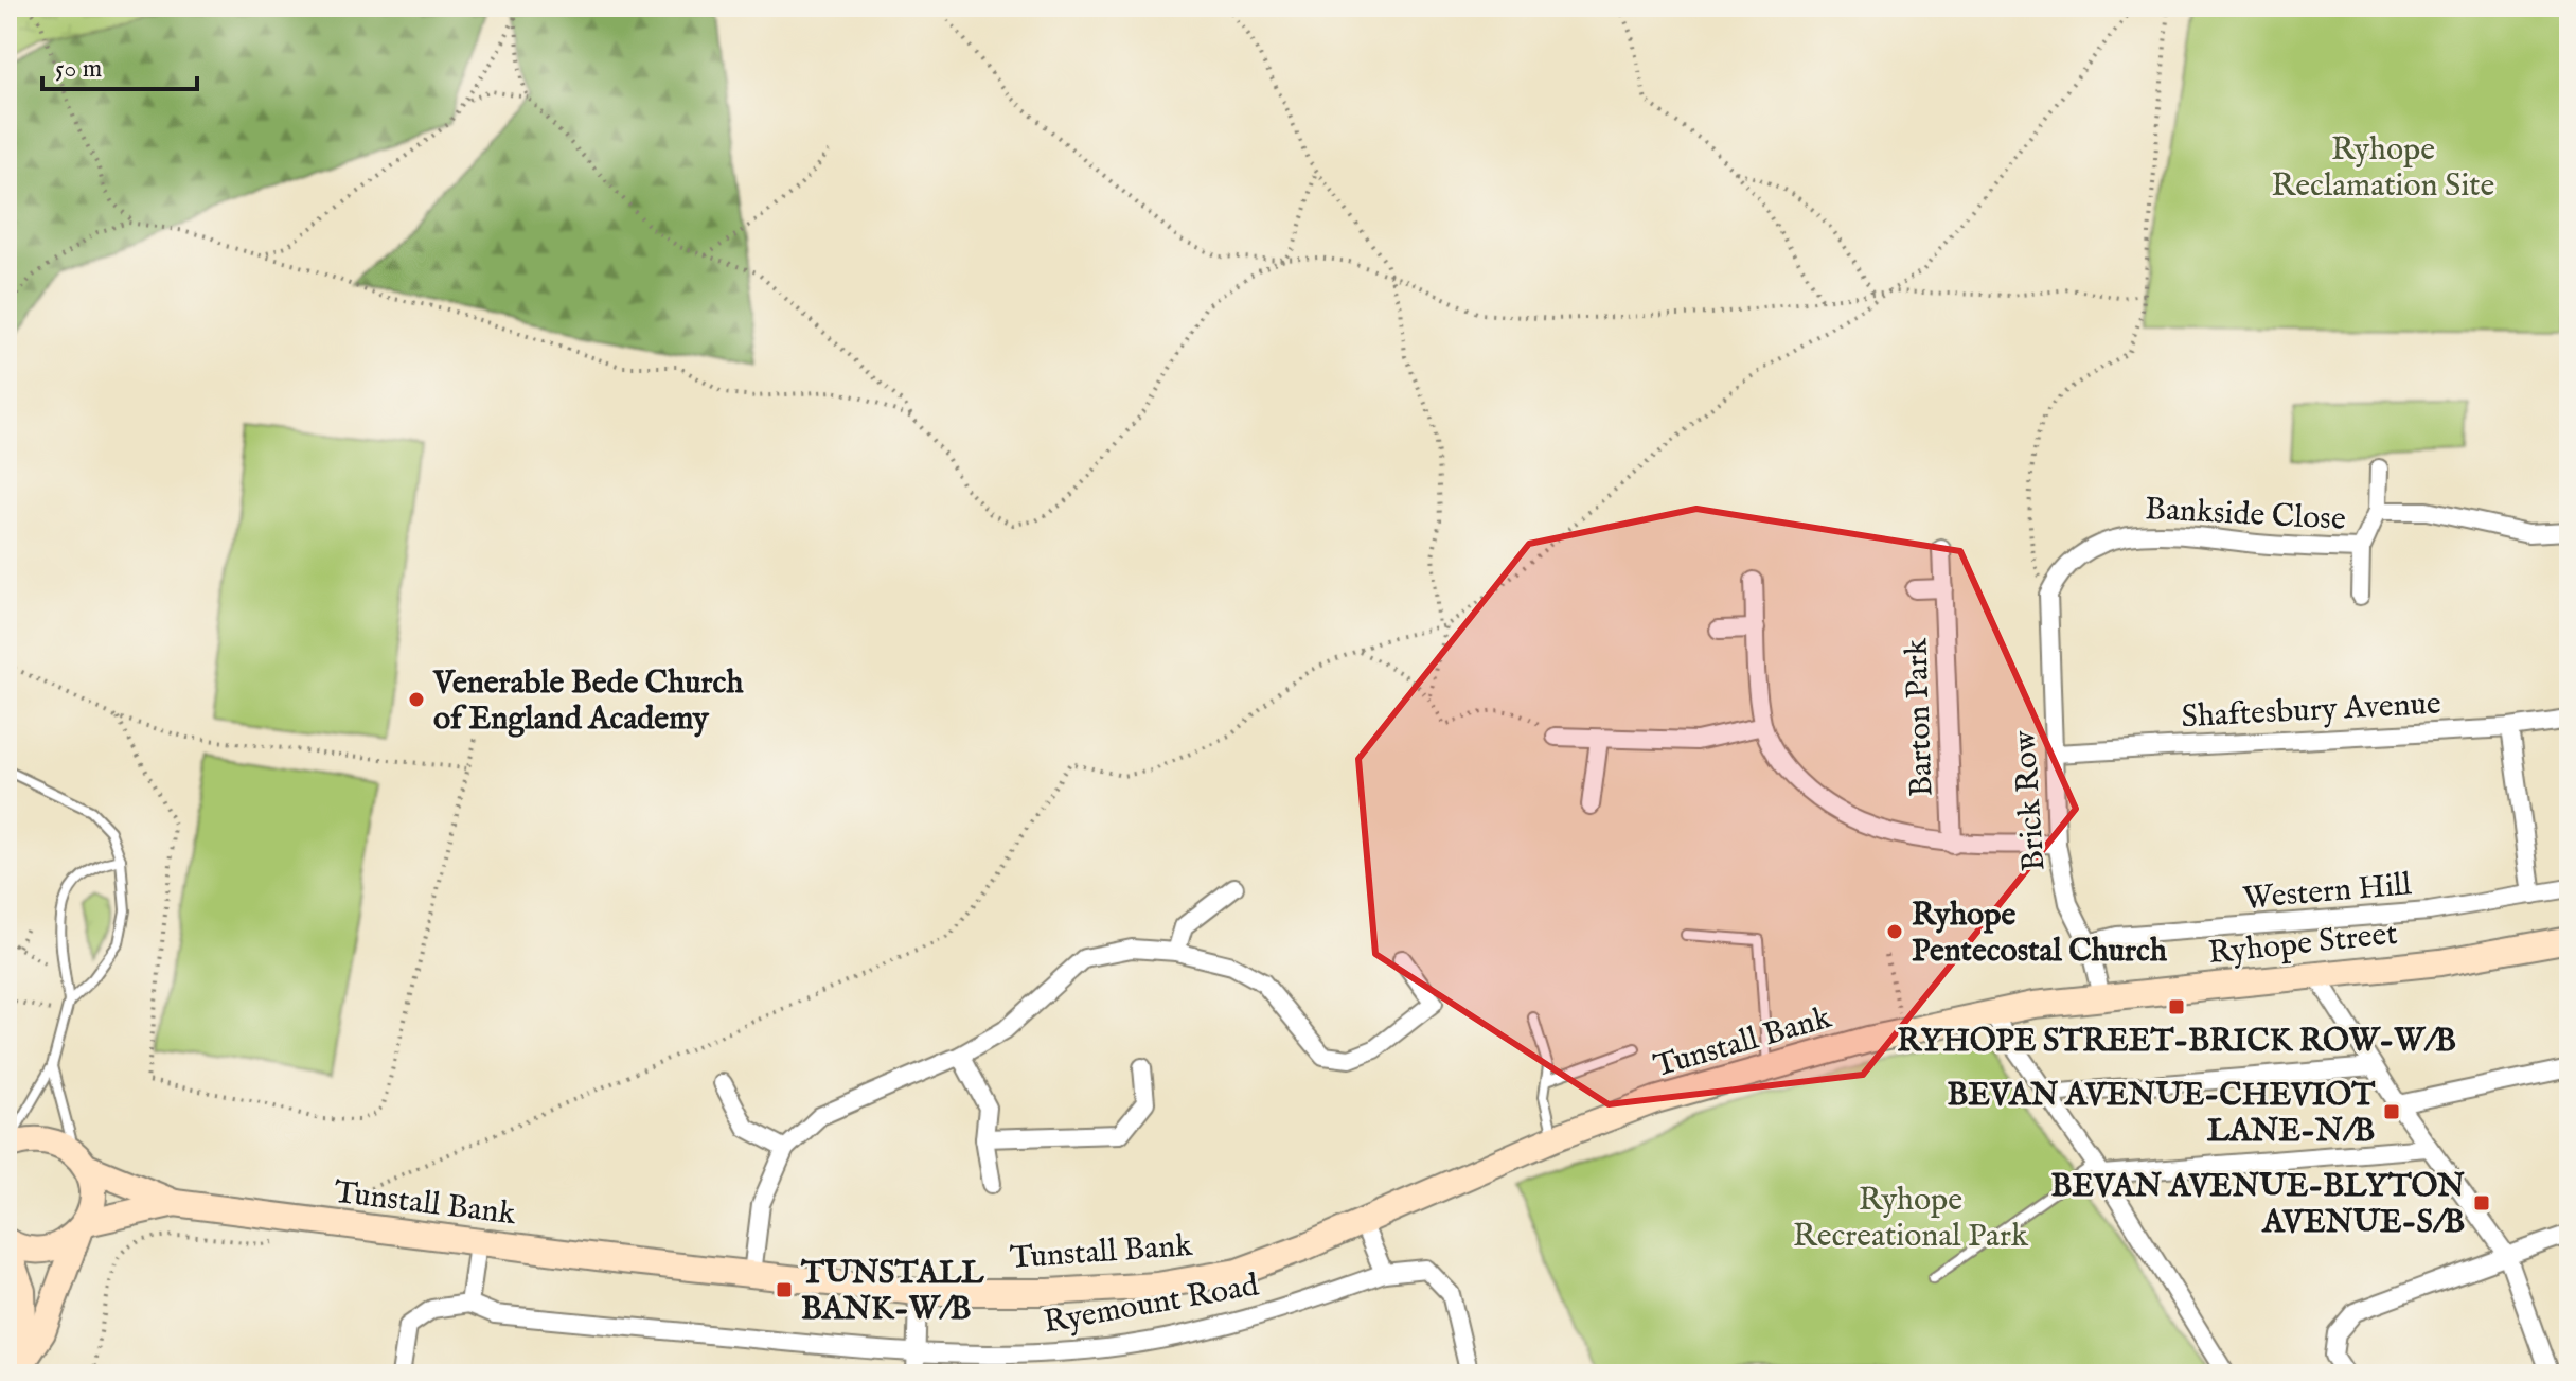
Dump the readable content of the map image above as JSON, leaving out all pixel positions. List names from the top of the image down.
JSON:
{
  "streets": {
    "main road": ["Ryhope Street", "Tunstall Bank"],
    "street": [
      "Bankside Close",
      "Shaftesbury Avenue",
      "Barton Park",
      "Brick Row",
      "Western Hill",
      "Ryemount Road"
    ]
  },
  "crossings": [
    ["Bankside Close", "Brick Row"],
    ["Shaftesbury Avenue", "Brick Row"],
    ["Barton Park", "Brick Row"],
    ["Brick Row", "Western Hill"],
    ["Brick Row", "Ryhope Street"],
    ["Ryhope Street", "Tunstall Bank"]
  ],
  "parks": ["Ryhope Reclamation Site", "Ryhope Recreational Park"],
  "places": {
    "other": ["Venerable Bede Church of England Academy", "Ryhope Pentecostal Church"],
    "transit": [
      "RYHOPE STREET-BRICK ROW-W/B",
      "BEVAN AVENUE-CHEVIOT LANE-N/B",
      "BEVAN AVENUE-BLYTON AVENUE-S/B",
      "TUNSTALL BANK-W/B"
    ]
  },
  "scale_bar": "50 m"
}
